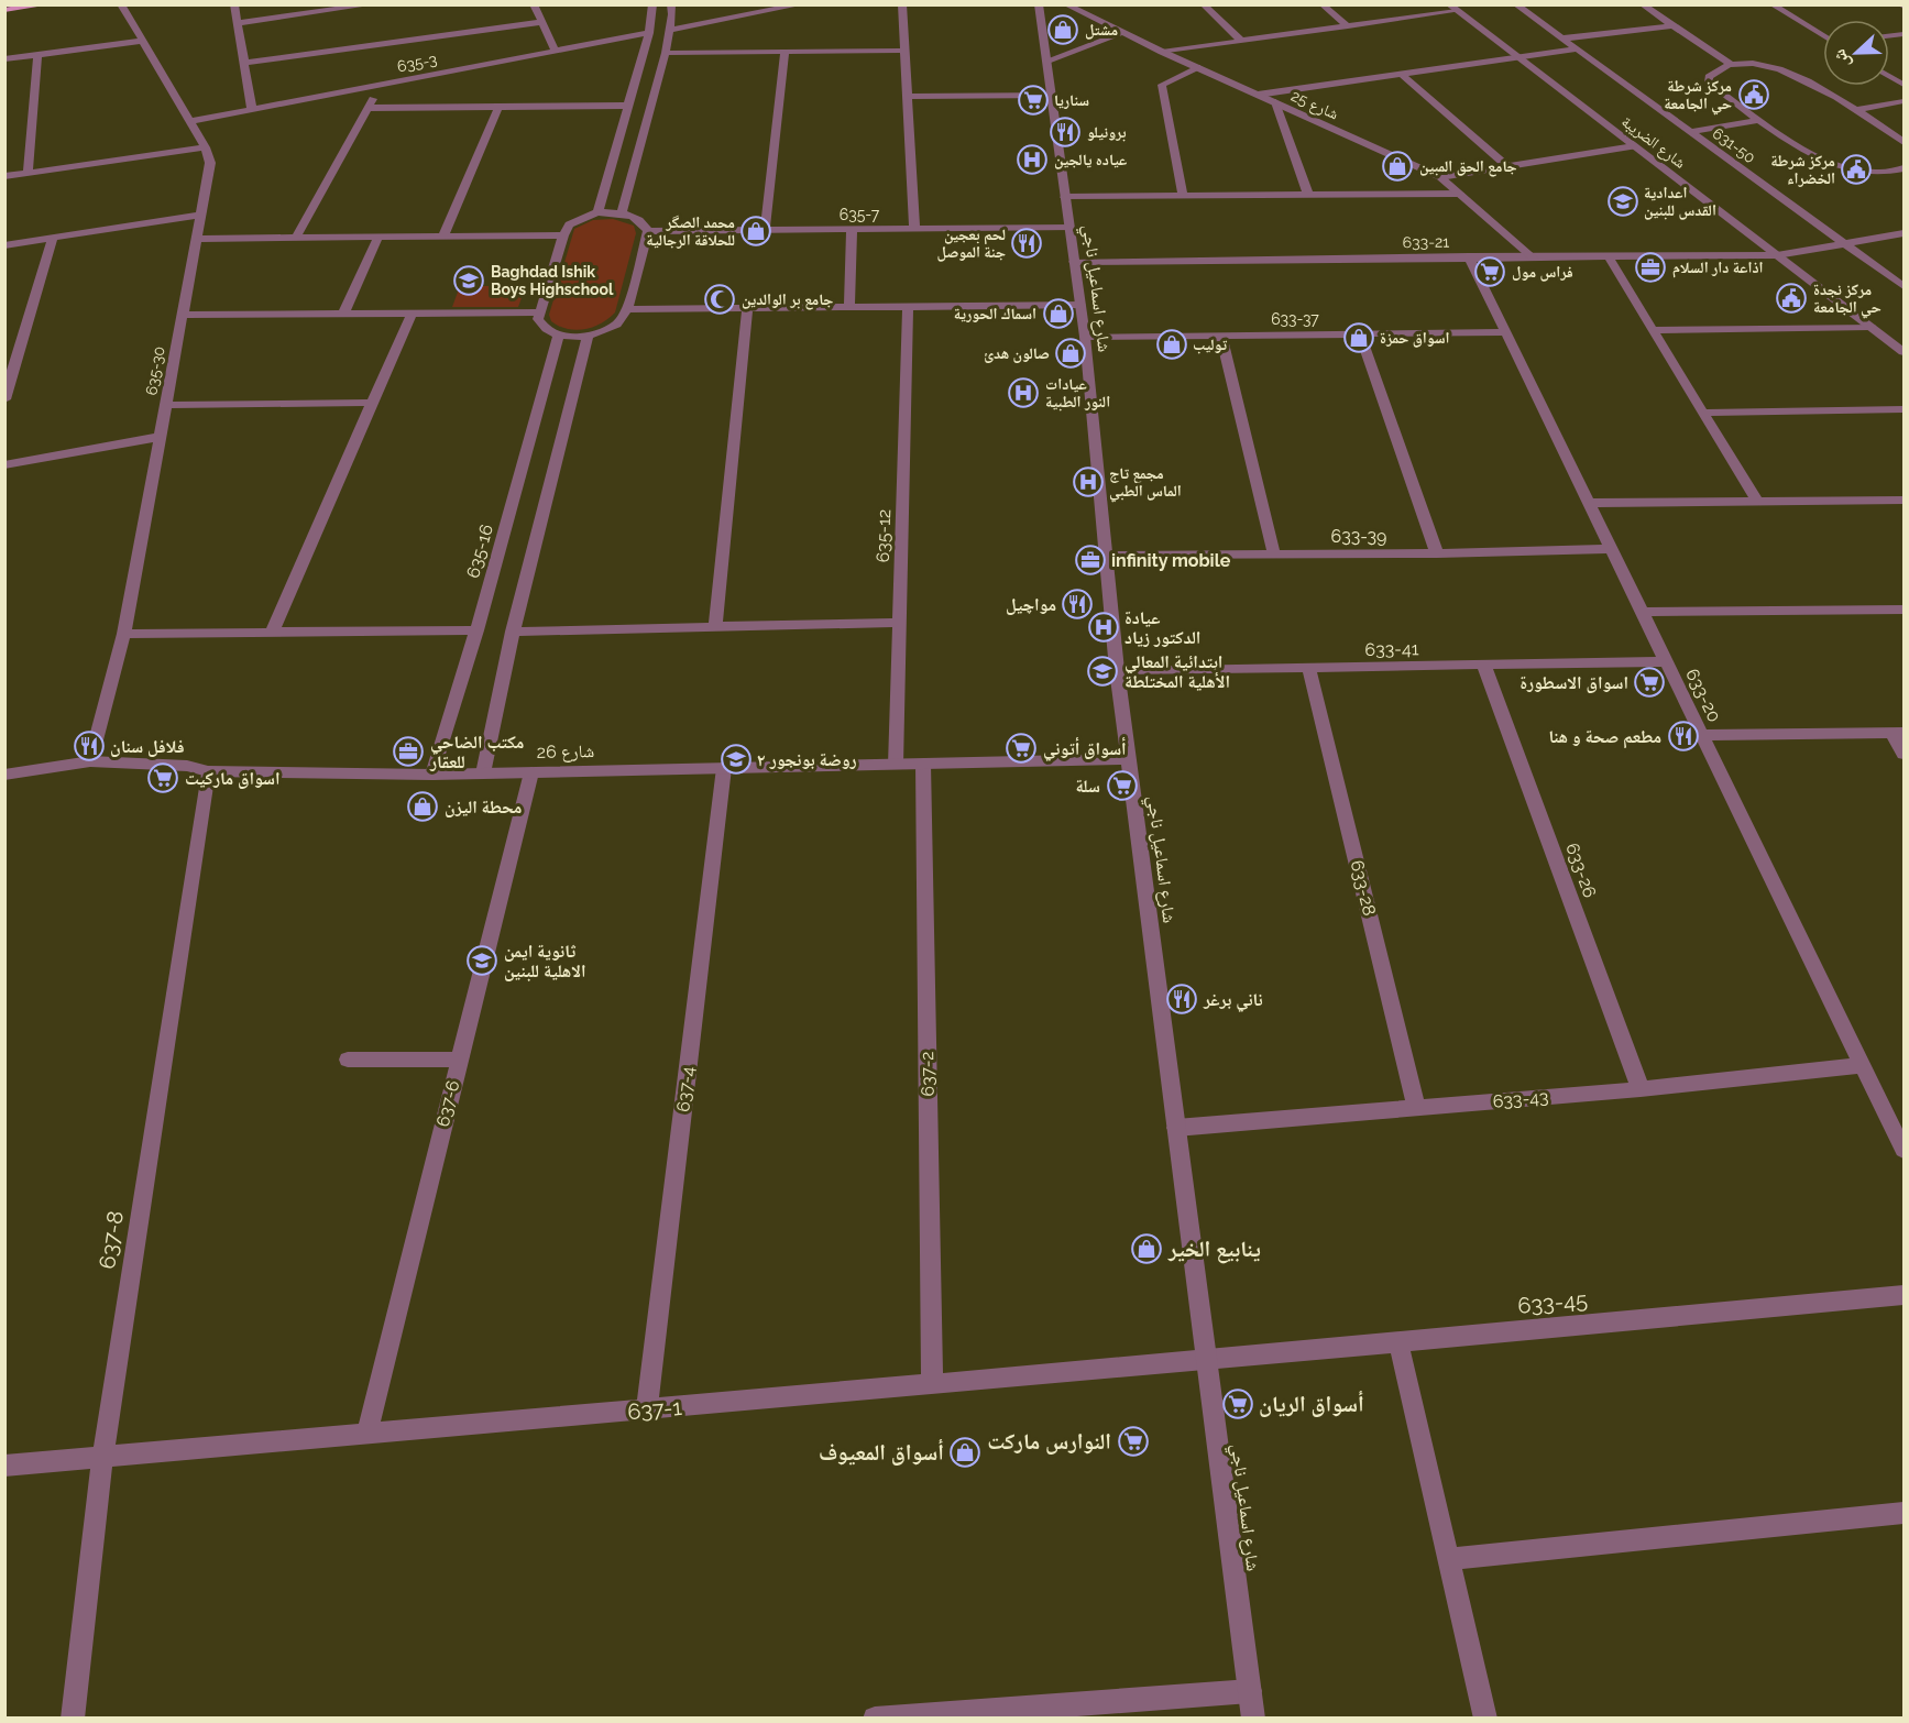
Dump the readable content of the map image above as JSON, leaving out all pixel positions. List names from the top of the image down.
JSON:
{
  "streets": {
    "street": [
      "635-3",
      "شارع 25",
      "شارع الضريبة",
      "631-50",
      "635-7",
      "633-21",
      "شارع اسماعيل ناجي",
      "633-37",
      "635-30",
      "635-12",
      "633-39",
      "635-16",
      "633-41",
      "633-20",
      "شارع 26",
      "633-26",
      "633-28",
      "637-2",
      "637-4",
      "633-43",
      "637-6",
      "637-8",
      "633-45",
      "637-1"
    ]
  },
  "crossings": [
    ["635-3", "635-30"],
    ["شارع 25", "633-21"],
    ["شارع الضريبة", "633-21"],
    ["631-50", "633-21"],
    ["635-7", "شارع اسماعيل ناجي"],
    ["633-21", "شارع اسماعيل ناجي"],
    ["633-21", "633-20"],
    ["شارع اسماعيل ناجي", "633-37"],
    ["شارع اسماعيل ناجي", "633-39"],
    ["شارع اسماعيل ناجي", "633-41"],
    ["شارع اسماعيل ناجي", "شارع 26"],
    ["شارع اسماعيل ناجي", "633-43"],
    ["شارع اسماعيل ناجي", "633-45"],
    ["شارع اسماعيل ناجي", "637-1"],
    ["633-37", "633-20"],
    ["635-30", "شارع 26"],
    ["635-12", "شارع 26"],
    ["633-39", "633-20"],
    ["635-16", "شارع 26"],
    ["633-41", "633-20"],
    ["633-41", "633-26"],
    ["633-41", "633-28"],
    ["633-20", "633-43"],
    ["شارع 26", "637-2"],
    ["شارع 26", "637-4"],
    ["شارع 26", "637-6"],
    ["شارع 26", "637-8"],
    ["633-26", "633-43"],
    ["633-28", "633-43"],
    ["637-2", "637-1"],
    ["637-4", "637-1"],
    ["637-6", "637-1"],
    ["637-8", "637-1"],
    ["633-45", "637-1"]
  ],
  "places": {
    "shop": [
      "مشتل",
      "جامع الحق المبين",
      "محمد الصگر للحلاقة الرجالية",
      "اسماك الحورية",
      "اسواق حمزة",
      "توليب",
      "صالون هدئ",
      "محطة اليزن",
      "ينابيع الخير",
      "أسواق المعيوف"
    ],
    "public building": ["مركز شرطة حي الجامعة", "مركز شرطة الخضراء", "مركز نجدة حي الجامعة"],
    "supermarket": [
      "سناريا",
      "فراس مول",
      "اسواق الاسطورة",
      "أسواق أتوني",
      "اسواق ماركيت",
      "سلة",
      "أسواق الريان",
      "النوارس ماركت"
    ],
    "restaurant": [
      "برونيلو",
      "لحم بعجين جنة الموصل",
      "مواچيل",
      "مطعم صحة و هنا",
      "فلافل سنان",
      "ناني برغر"
    ],
    "hospital": [
      "عياده يالجين",
      "عيادات النور الطبية",
      "مجمع تاج الماس الطبي",
      "عيادة الدكتور زياد"
    ],
    "school or university": [
      "اعدادية القدس للبنين",
      "Baghdad Ishik Boys Highschool",
      "ابتدائية المعالي الأهلية المختلطة",
      "روضة بونجور ٢",
      "ثانوية ايمن الاهلية للبنين"
    ],
    "office": ["اذاعة دار السلام", "infinity mobile", "مكتب الضاحي للعقار"],
    "mosque": ["جامع بر الوالدين"]
  },
  "north": "left"
}
